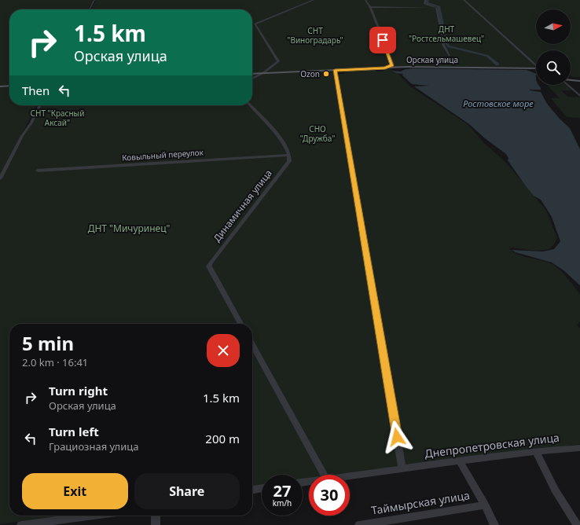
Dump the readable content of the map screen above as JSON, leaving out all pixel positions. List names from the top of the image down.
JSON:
{
  "streets": {
    "main road": ["Орская улица"],
    "street": [
      "Ковыльный переулок",
      "Динамичная улица",
      "Днепропетровская улица",
      "Таймырская улица"
    ]
  },
  "crossings": [
    ["Ковыльный переулок", "Динамичная улица"]
  ],
  "water": ["Ростовское море"],
  "parks": [
    "ДНТ \"Ростсельмашевец\"",
    "СНТ \"Виноградарь\"",
    "СНТ \"Красный Аксай\"",
    "СНО \"Дружба\"",
    "ДНТ \"Мичуринец\""
  ],
  "places": ["Ozon"],
  "north": "right",
  "page": {
    "turn": ["1.5 km", "Орская улица"],
    "then": "Then",
    "heading": ["5 min", "2.0 km · 16:41"],
    "list": [
      {
        "name": "Turn right",
        "note": "Орская улица",
        "value": "1.5 km"
      },
      {
        "name": "Turn left",
        "note": "Грациозная улица",
        "value": "200 m"
      }
    ],
    "buttons": ["Exit", "Share"],
    "speed": "27 km/h",
    "limit": "30"
  }
}
